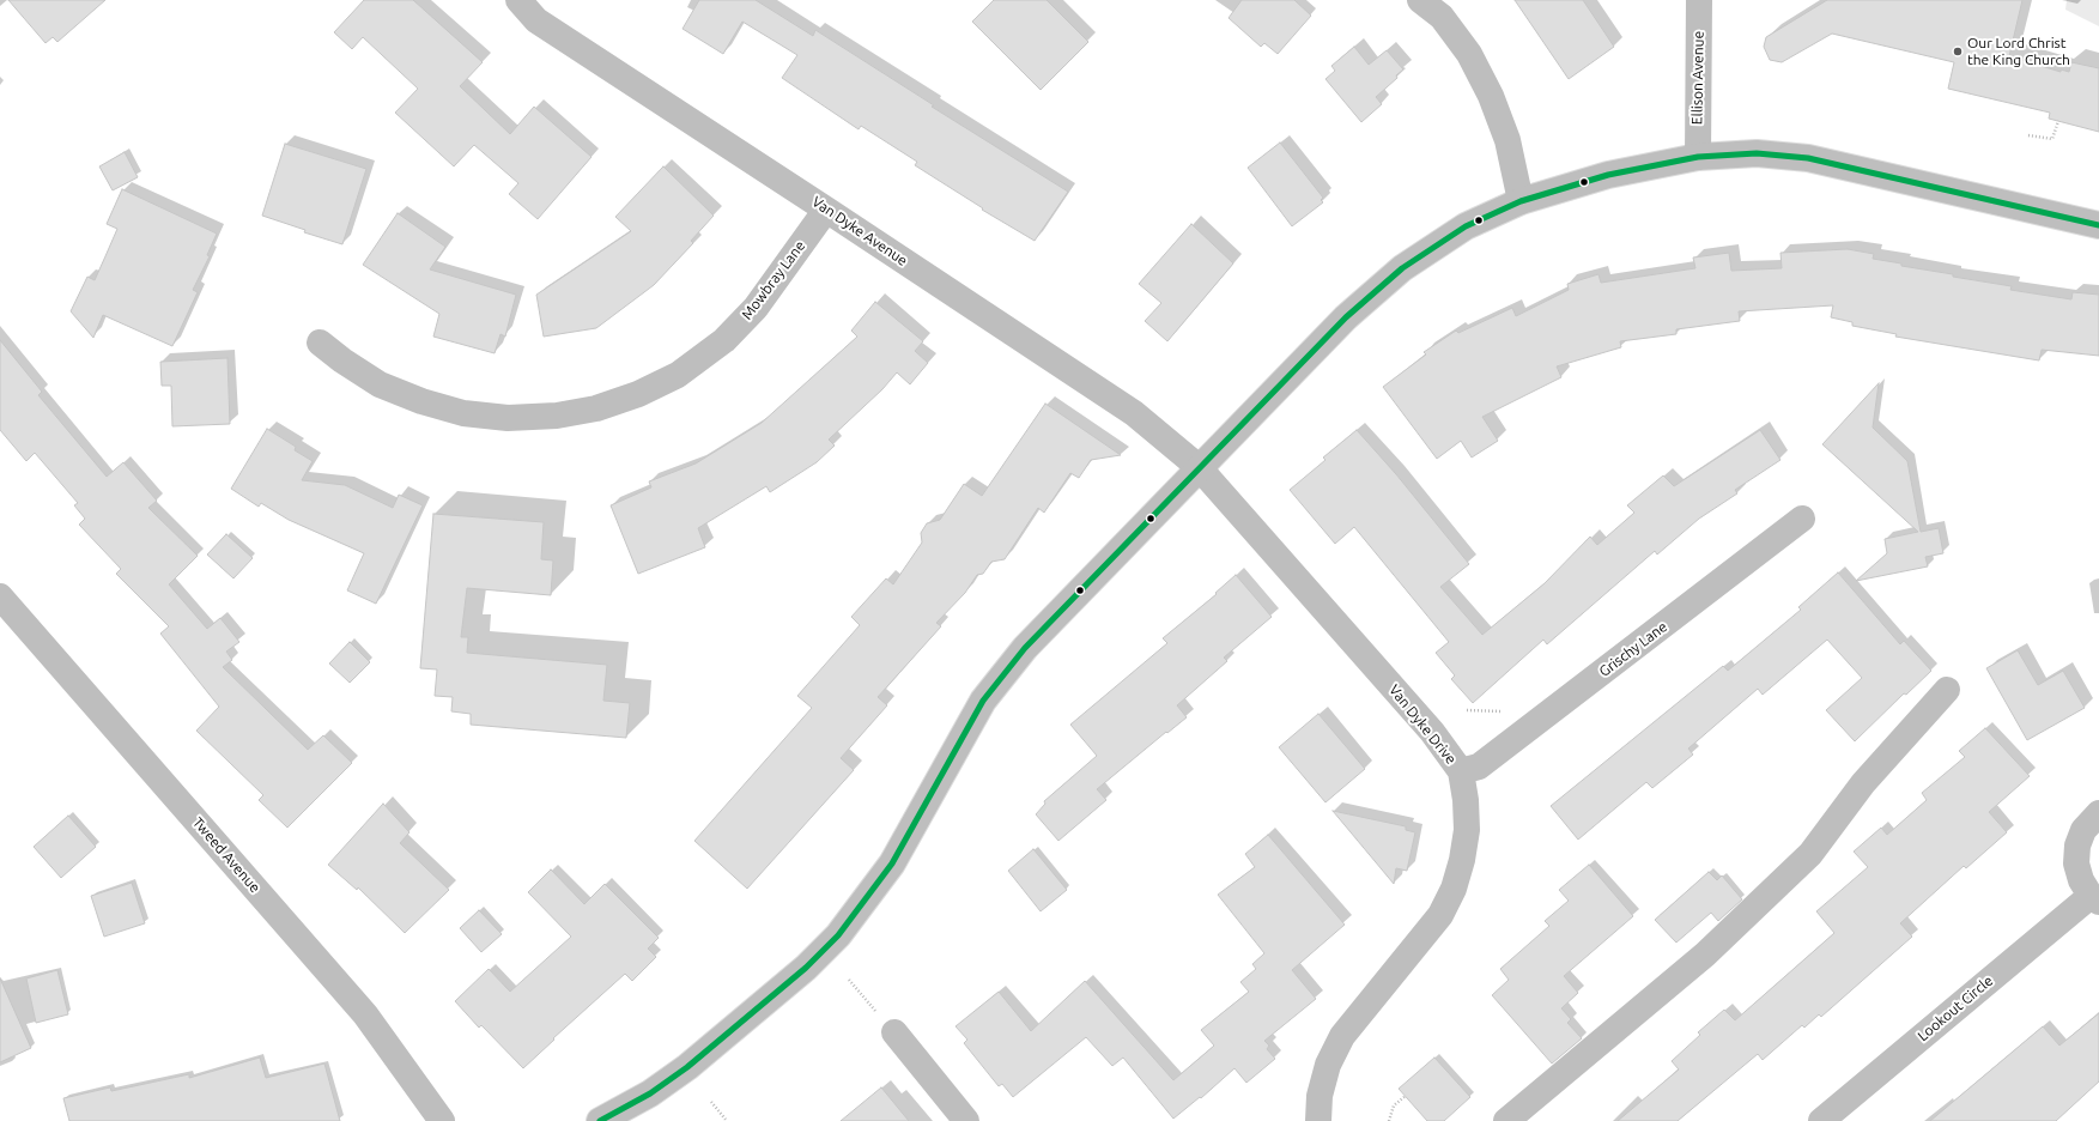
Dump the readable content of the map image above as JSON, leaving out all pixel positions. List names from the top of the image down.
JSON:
{
  "streets": {
    "street": [
      "Ellison Avenue",
      "Van Dyke Avenue",
      "Mowbray Lane",
      "Grischy Lane",
      "Van Dyke Drive",
      "Tweed Avenue",
      "Lookout Circle"
    ]
  },
  "crossings": [
    ["Van Dyke Avenue", "Mowbray Lane"],
    ["Van Dyke Avenue", "Van Dyke Drive"],
    ["Grischy Lane", "Van Dyke Drive"]
  ],
  "places": ["Our Lord Christ the King Church"]
}
